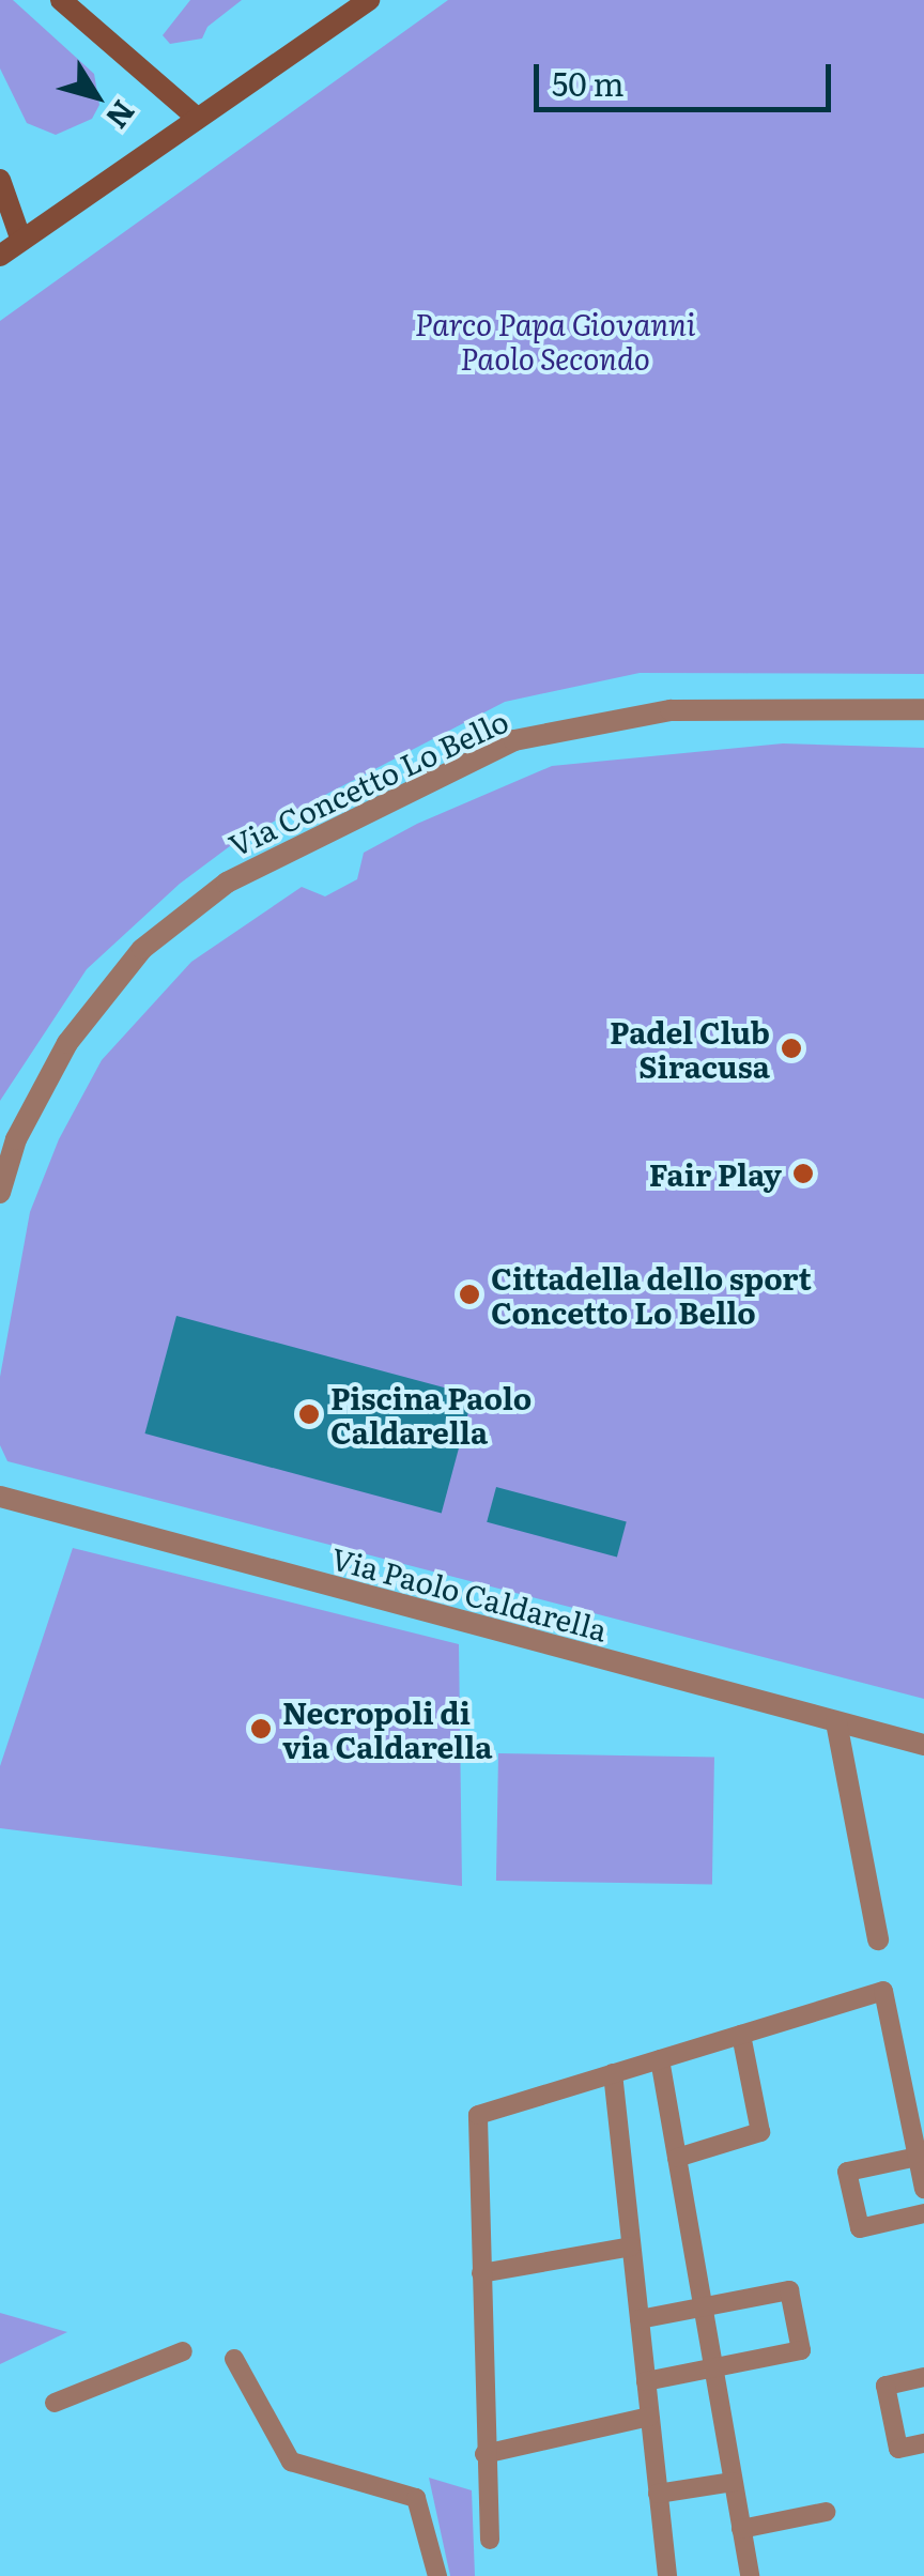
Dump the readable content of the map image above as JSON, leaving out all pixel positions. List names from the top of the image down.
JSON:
{
  "streets": {
    "street": ["Via Concetto Lo Bello", "Via Paolo Caldarella"]
  },
  "parks": ["Parco Papa Giovanni Paolo Secondo"],
  "places": [
    "Padel Club Siracusa",
    "Fair Play",
    "Cittadella dello sport Concetto Lo Bello",
    "Piscina Paolo Caldarella",
    "Necropoli di via Caldarella"
  ],
  "scale_bar": "50 m",
  "north": "bottom right"
}
